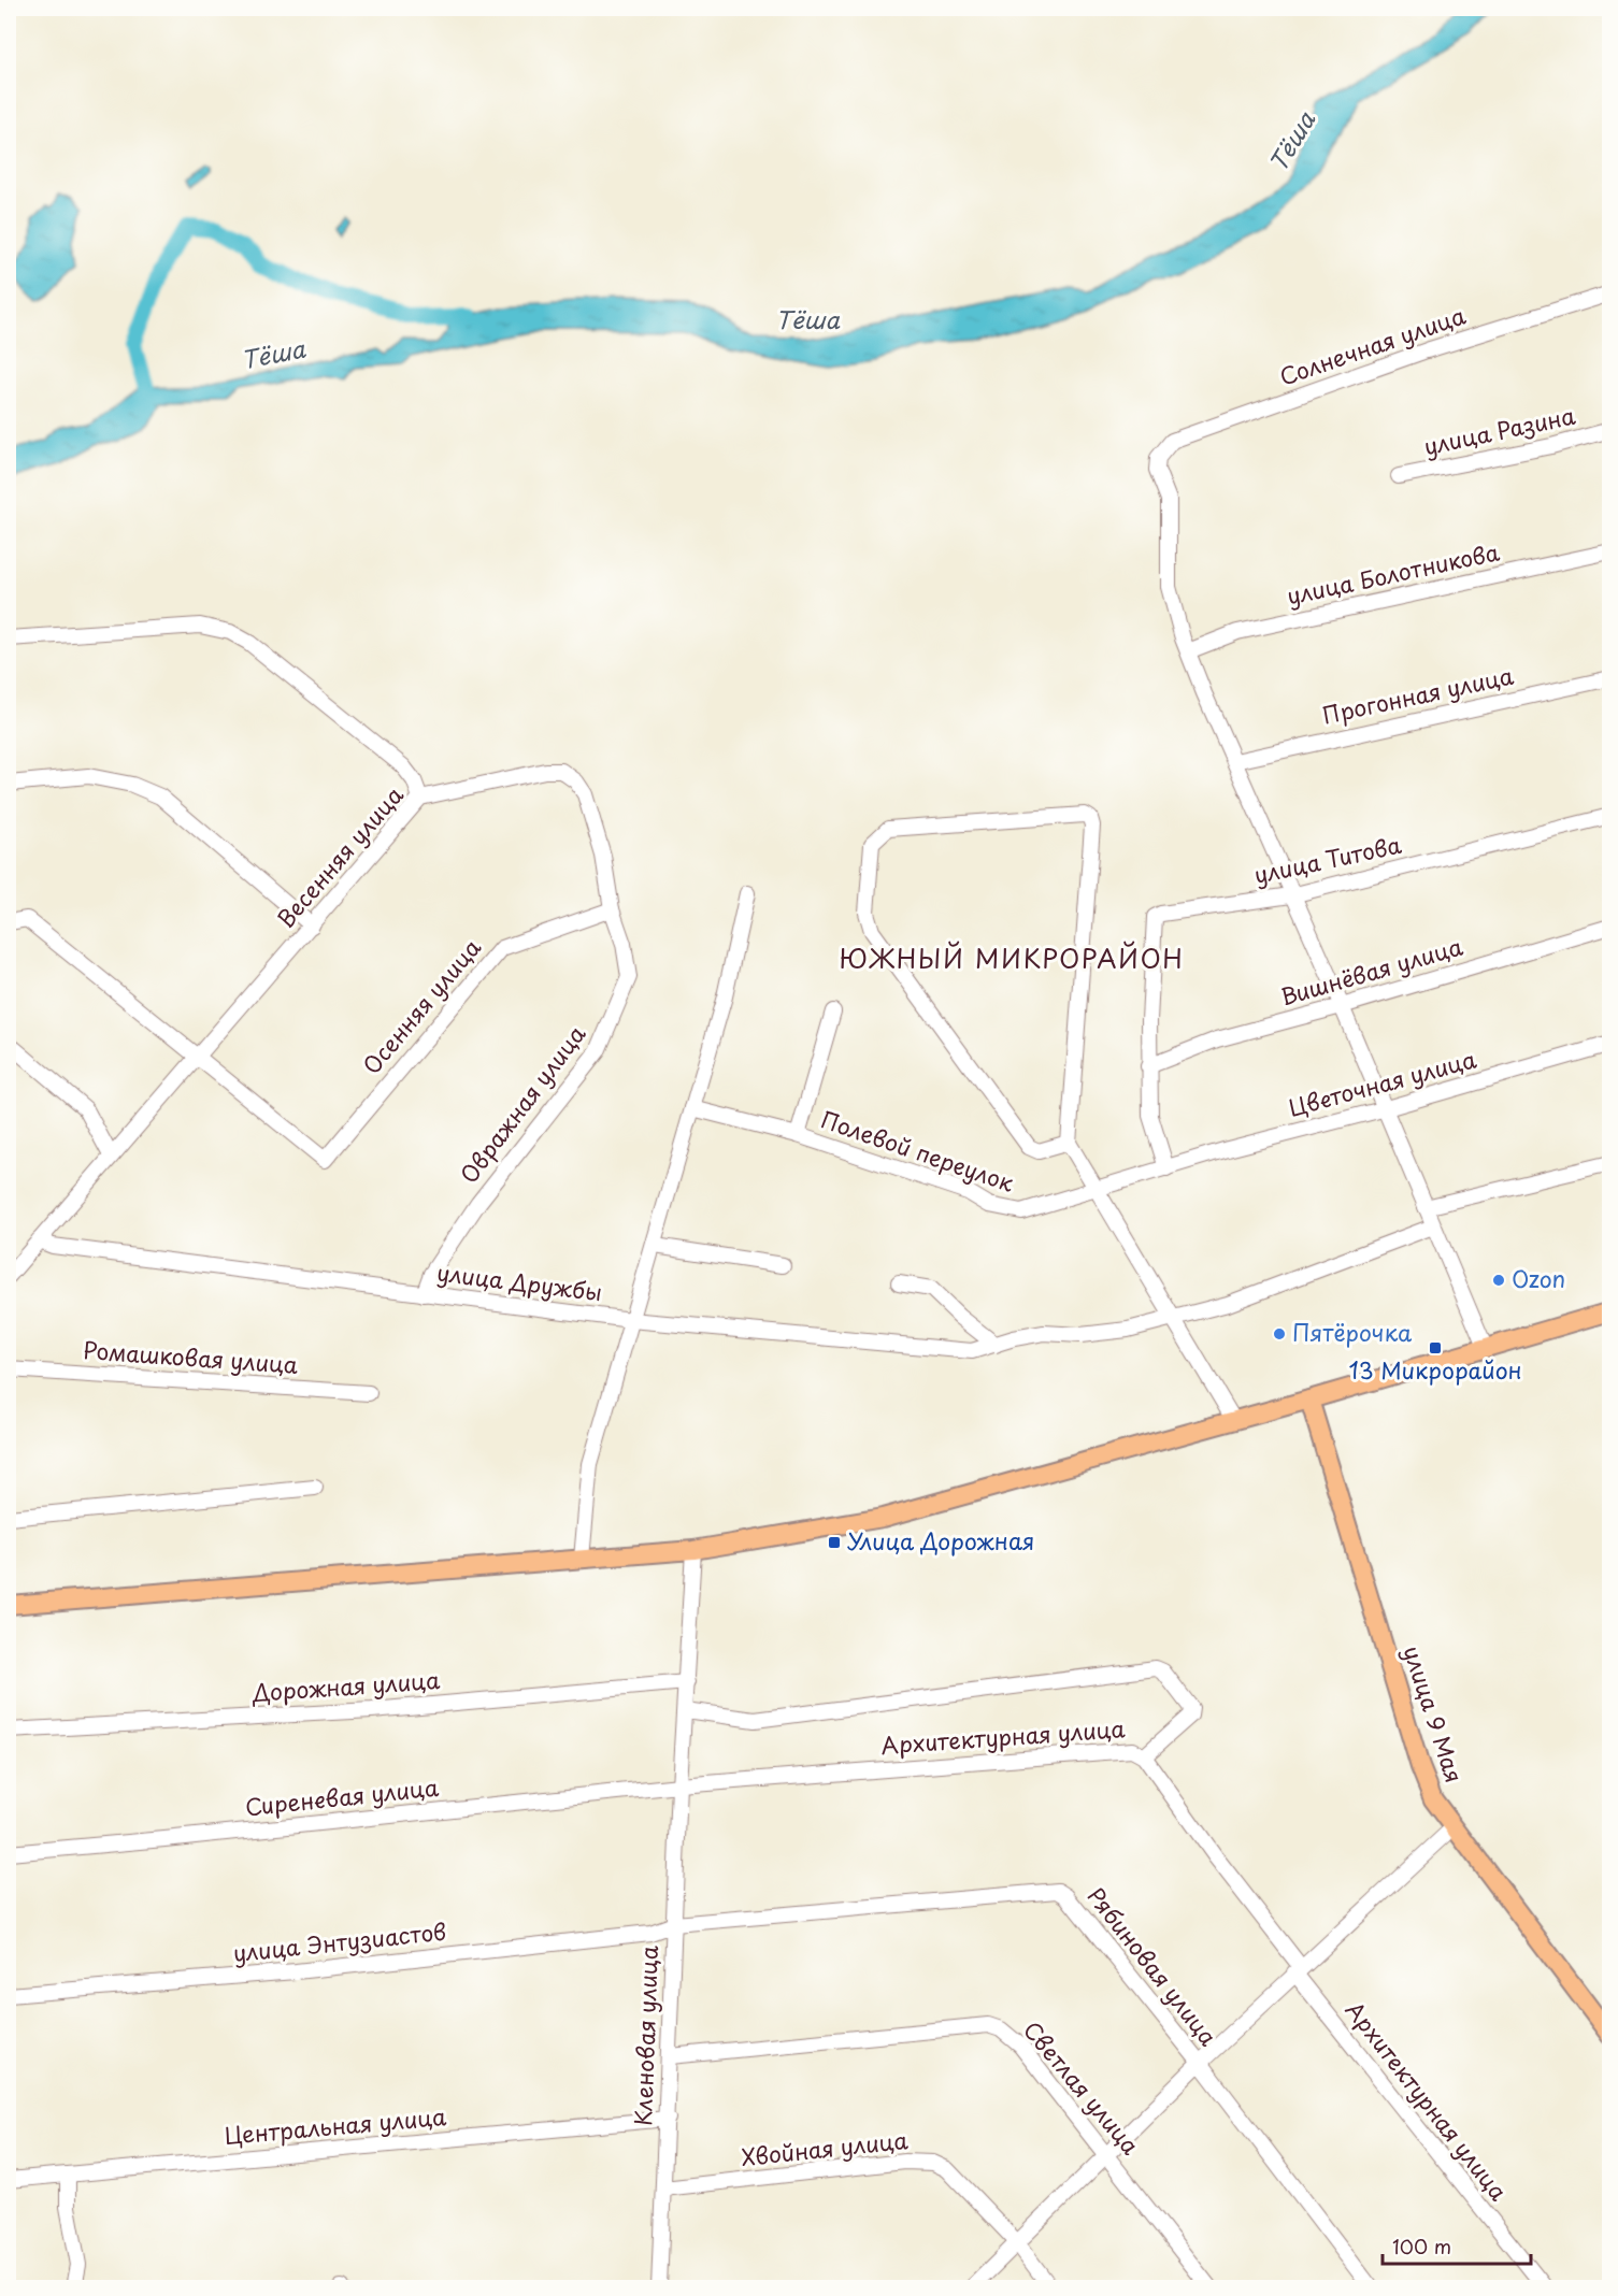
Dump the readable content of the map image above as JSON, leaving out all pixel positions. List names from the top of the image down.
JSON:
{
  "streets": {
    "main road": ["улица 9 Мая"],
    "street": [
      "Солнечная улица",
      "улица Разина",
      "улица Болотникова",
      "Прогонная улица",
      "Весенняя улица",
      "улица Титова",
      "Вишнёвая улица",
      "Осенняя улица",
      "Цветочная улица",
      "Овражная улица",
      "Полевой переулок",
      "улица Дружбы",
      "Ромашковая улица",
      "Дорожная улица",
      "Архитектурная улица",
      "Сиреневая улица",
      "улица Энтузиастов",
      "Рябиновая улица",
      "Кленовая улица",
      "Светлая улица",
      "Центральная улица",
      "Хвойная улица"
    ]
  },
  "crossings": [
    ["Солнечная улица", "улица Болотникова"],
    ["Весенняя улица", "Осенняя улица"],
    ["Весенняя улица", "Овражная улица"],
    ["Весенняя улица", "улица Дружбы"],
    ["улица Титова", "Вишнёвая улица"],
    ["Осенняя улица", "Овражная улица"],
    ["Цветочная улица", "Полевой переулок"],
    ["Овражная улица", "улица Дружбы"],
    ["Дорожная улица", "Кленовая улица"],
    ["Архитектурная улица", "Сиреневая улица"],
    ["Архитектурная улица", "Кленовая улица"],
    ["Сиреневая улица", "Кленовая улица"],
    ["улица Энтузиастов", "Рябиновая улица"],
    ["улица Энтузиастов", "Кленовая улица"],
    ["Рябиновая улица", "Кленовая улица"],
    ["Кленовая улица", "Светлая улица"],
    ["Кленовая улица", "Центральная улица"],
    ["Кленовая улица", "Хвойная улица"]
  ],
  "districts": ["ЮЖНЫЙ МИКРОРАЙОН"],
  "water": ["Тёша"],
  "places": {
    "other": ["Ozon", "Пятёрочка"],
    "transit": ["13 Микрорайон", "Улица Дорожная"]
  },
  "scale_bar": "100 m"
}
